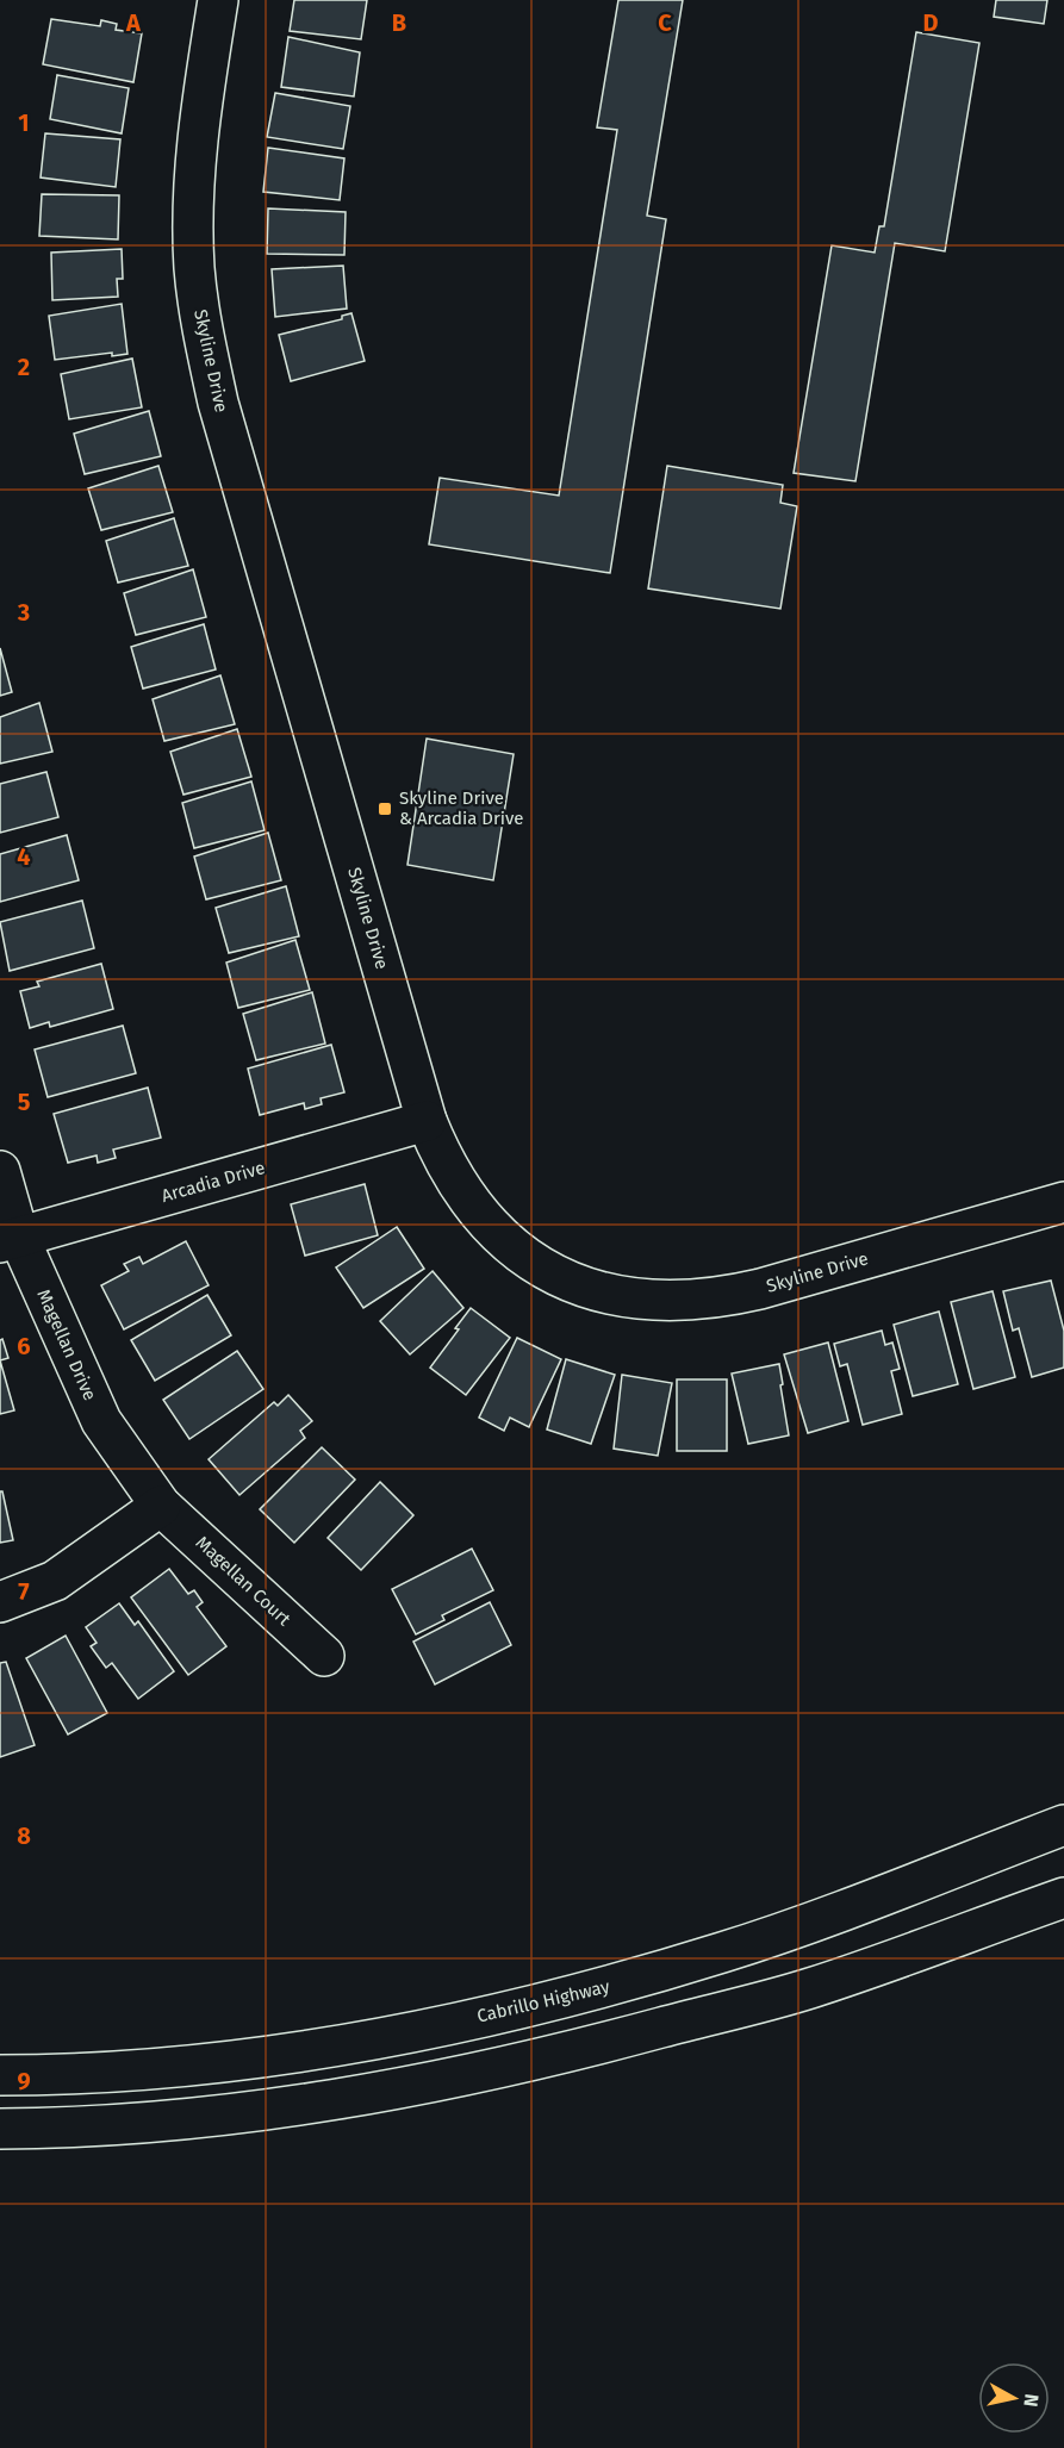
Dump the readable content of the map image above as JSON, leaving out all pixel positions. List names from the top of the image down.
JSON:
{
  "streets": {
    "main road": [
      "Skyline Drive",
      "Arcadia Drive",
      "Magellan Drive",
      "Magellan Court",
      "Cabrillo Highway"
    ]
  },
  "crossings": [
    ["Skyline Drive", "Arcadia Drive"],
    ["Arcadia Drive", "Magellan Drive"],
    ["Magellan Drive", "Magellan Court"]
  ],
  "places": {
    "transit": ["Skyline Drive & Arcadia Drive"]
  },
  "north": "right",
  "grid": {
    "columns": [
      "A",
      "B",
      "C",
      "D"
    ],
    "rows": [
      "1",
      "2",
      "3",
      "4",
      "5",
      "6",
      "7",
      "8",
      "9"
    ]
  }
}
